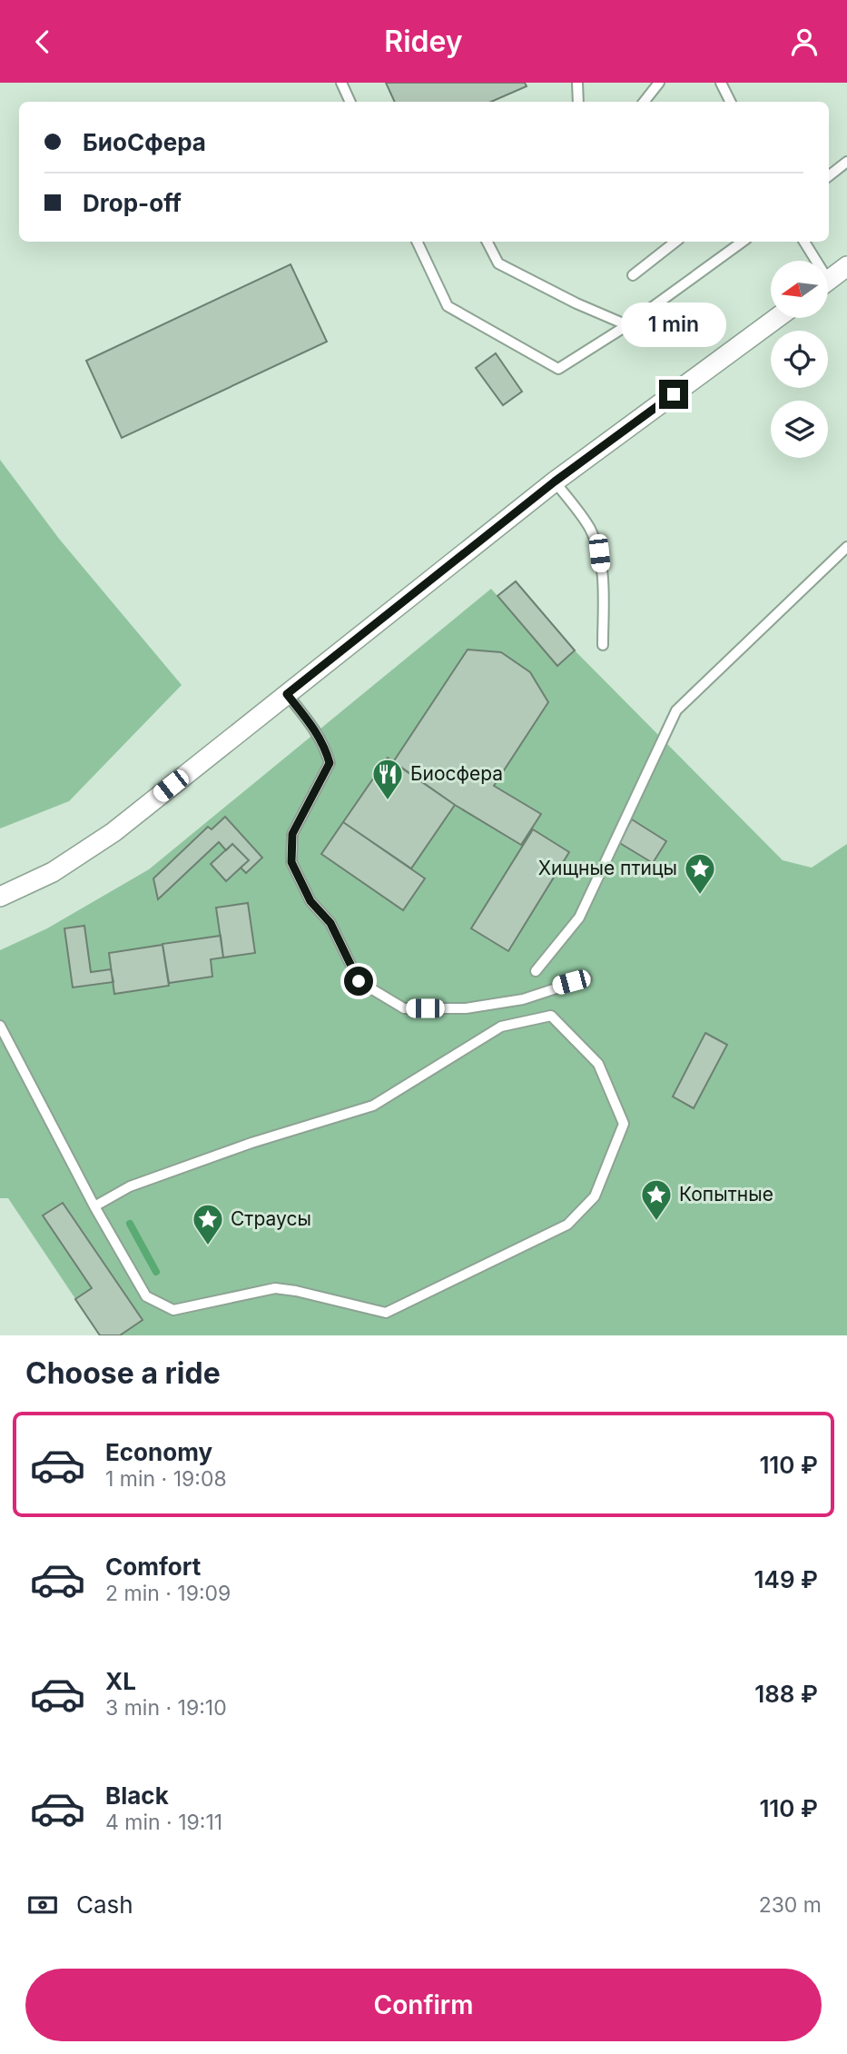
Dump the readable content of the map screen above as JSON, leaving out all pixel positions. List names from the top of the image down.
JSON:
{
  "places": {
    "restaurant": ["Биосфера"],
    "place": ["Хищные птицы", "Копытные", "Страусы"]
  },
  "north": "left",
  "page": {
    "header": "Ridey",
    "banner": ["БиоСфера", "Drop-off"],
    "bubble": "1 min",
    "heading": "Choose a ride",
    "list": [
      {
        "name": "Economy",
        "note": "1 min · 19:08",
        "value": "110 ₽"
      },
      {
        "name": "Comfort",
        "note": "2 min · 19:09",
        "value": "149 ₽"
      },
      {
        "name": "XL",
        "note": "3 min · 19:10",
        "value": "188 ₽"
      },
      {
        "name": "Black",
        "note": "4 min · 19:11",
        "value": "110 ₽"
      }
    ],
    "pay": ["Cash", "230 m"],
    "buttons": "Confirm"
  }
}
